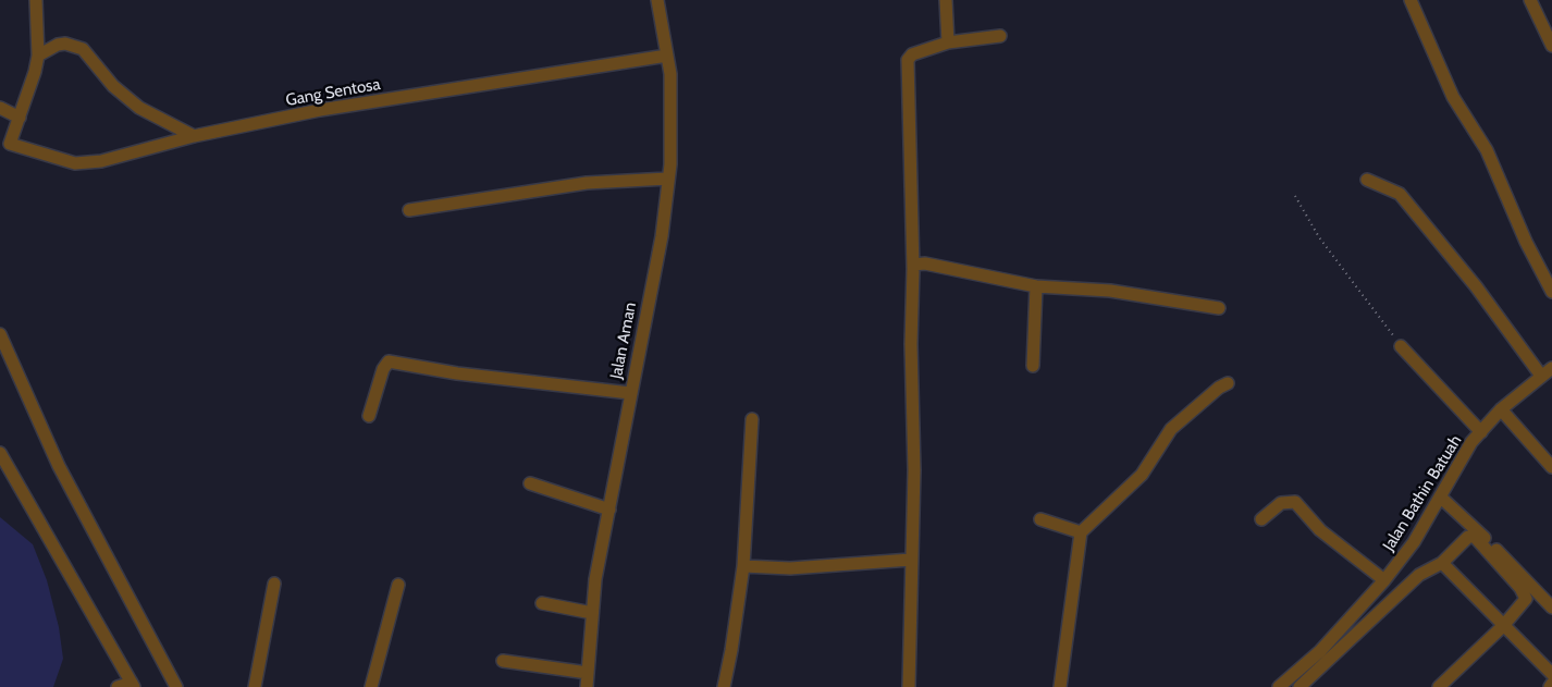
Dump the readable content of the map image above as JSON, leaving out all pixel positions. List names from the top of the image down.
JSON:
{
  "streets": {
    "street": ["Gang Sentosa", "Jalan Aman", "Jalan Bathin Batuah"]
  },
  "crossings": [
    ["Gang Sentosa", "Jalan Aman"]
  ]
}
